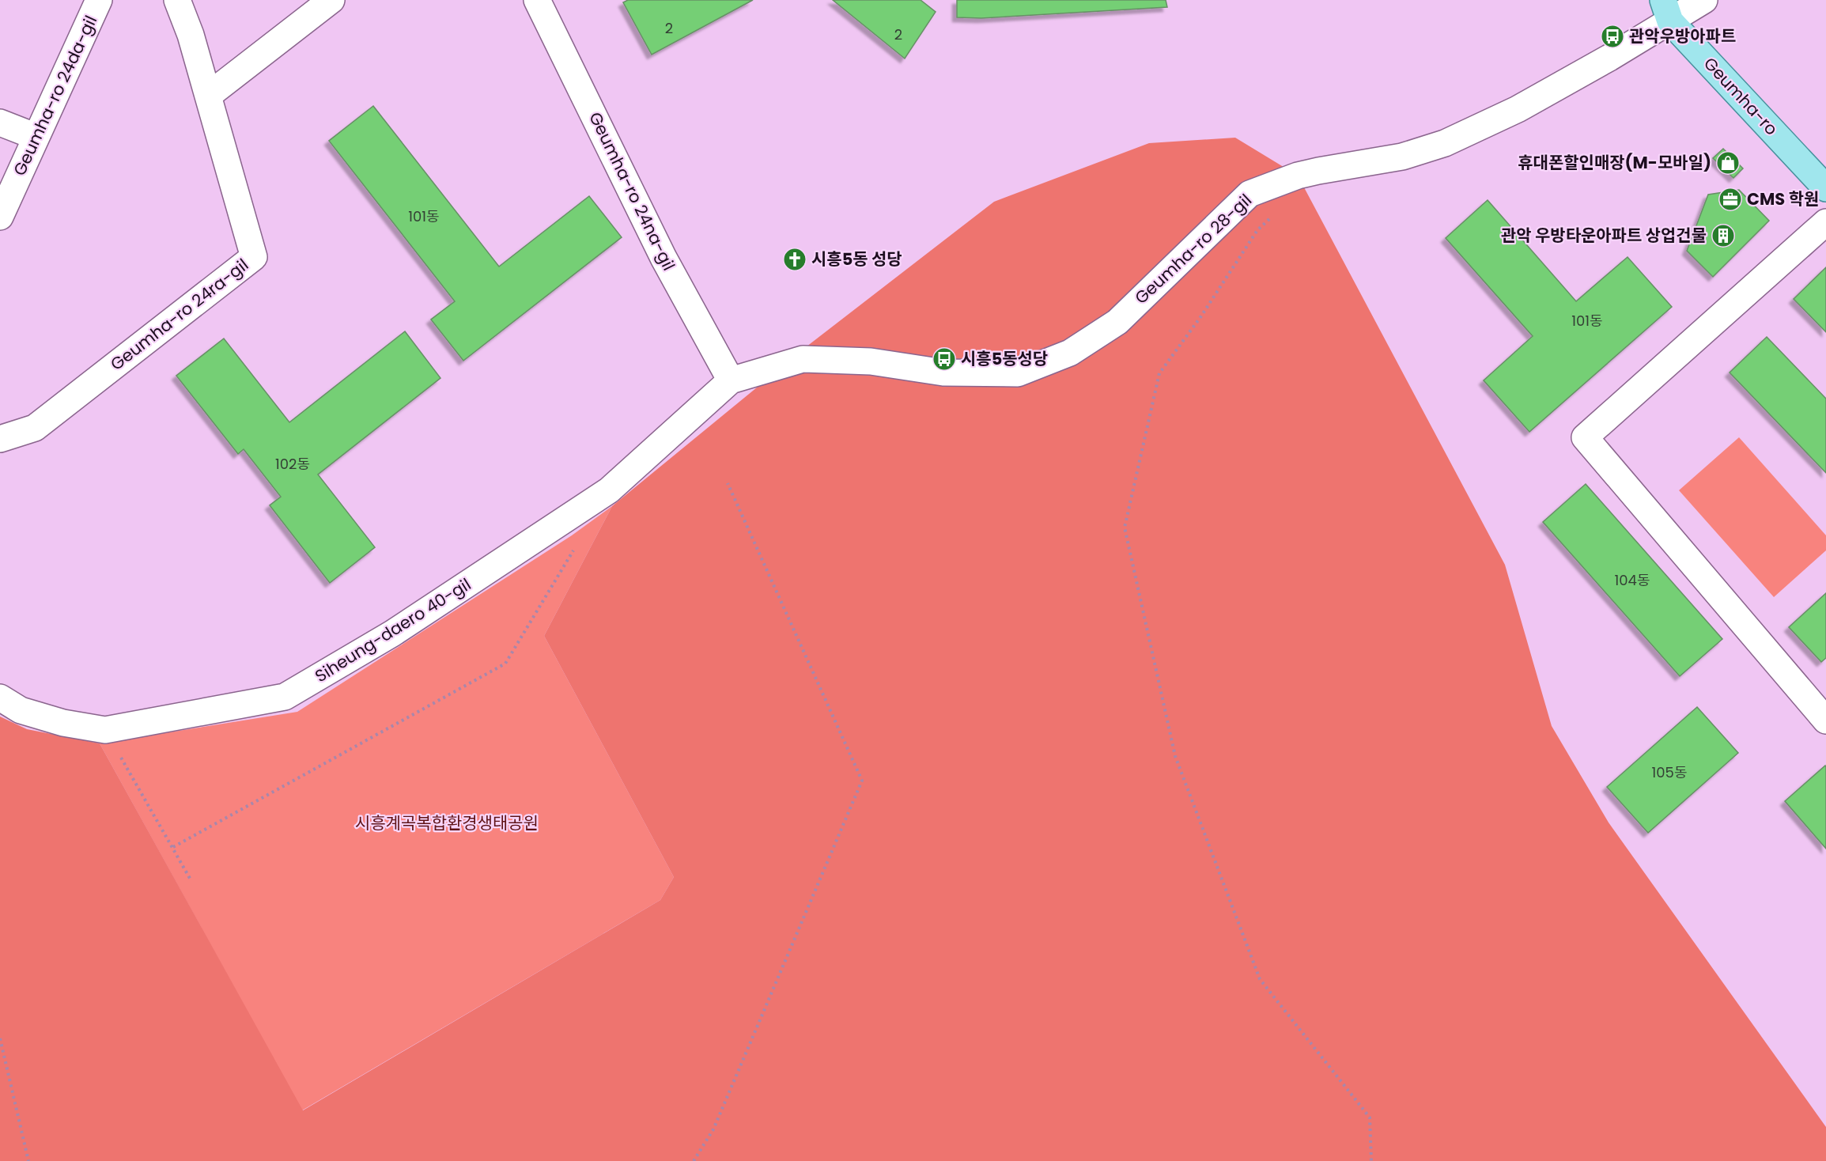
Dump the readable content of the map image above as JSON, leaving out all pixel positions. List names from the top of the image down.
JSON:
{
  "streets": {
    "main road": ["Geumha-ro"],
    "street": [
      "Geumha-ro 24da-gil",
      "Geumha-ro 24na-gil",
      "Geumha-ro 28-gil",
      "Geumha-ro 24ra-gil",
      "Siheung-daero 40-gil"
    ]
  },
  "crossings": [
    ["Geumha-ro", "Geumha-ro 28-gil"],
    ["Geumha-ro 24na-gil", "Geumha-ro 28-gil"],
    ["Geumha-ro 24na-gil", "Siheung-daero 40-gil"],
    ["Geumha-ro 28-gil", "Siheung-daero 40-gil"]
  ],
  "parks": ["시흥계곡복합환경생태공원"],
  "places": {
    "bus stop": ["관악우방아파트", "시흥5동성당"],
    "shop": ["휴대폰할인매장(M-모바일)"],
    "office": ["CMS 학원"],
    "building": ["관악 우방타운아파트 상업건물"],
    "church": ["시흥5동 성당"]
  },
  "house_numbers": [
    "2",
    "2",
    "101동",
    "101동",
    "102동",
    "104동",
    "105동"
  ]
}
